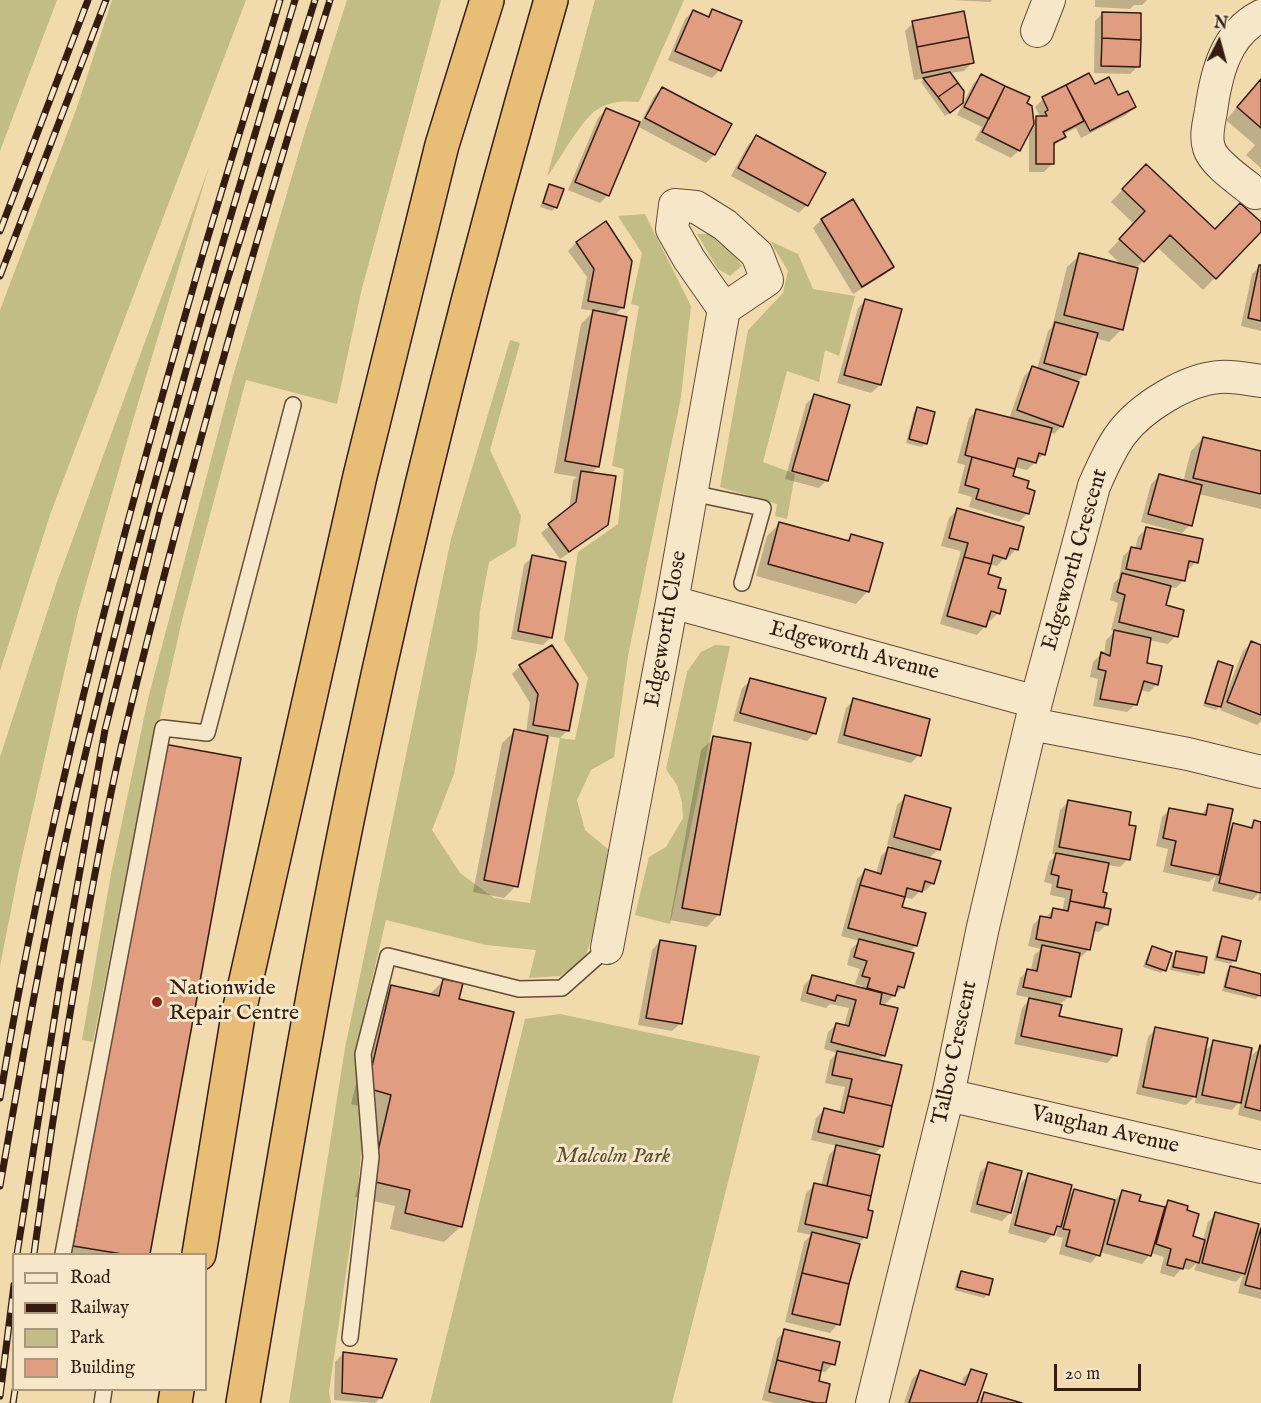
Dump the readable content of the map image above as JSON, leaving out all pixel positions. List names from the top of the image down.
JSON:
{
  "streets": {
    "street": [
      "Edgeworth Crescent",
      "Edgeworth Close",
      "Edgeworth Avenue",
      "Talbot Crescent",
      "Vaughan Avenue"
    ]
  },
  "crossings": [
    ["Edgeworth Crescent", "Edgeworth Avenue"],
    ["Edgeworth Crescent", "Talbot Crescent"],
    ["Edgeworth Close", "Edgeworth Avenue"],
    ["Edgeworth Avenue", "Talbot Crescent"],
    ["Talbot Crescent", "Vaughan Avenue"]
  ],
  "parks": ["Malcolm Park"],
  "places": ["Nationwide Repair Centre"],
  "legend": [
    "Road",
    "Railway",
    "Park",
    "Building"
  ],
  "scale_bar": "20 m",
  "north": "top"
}
